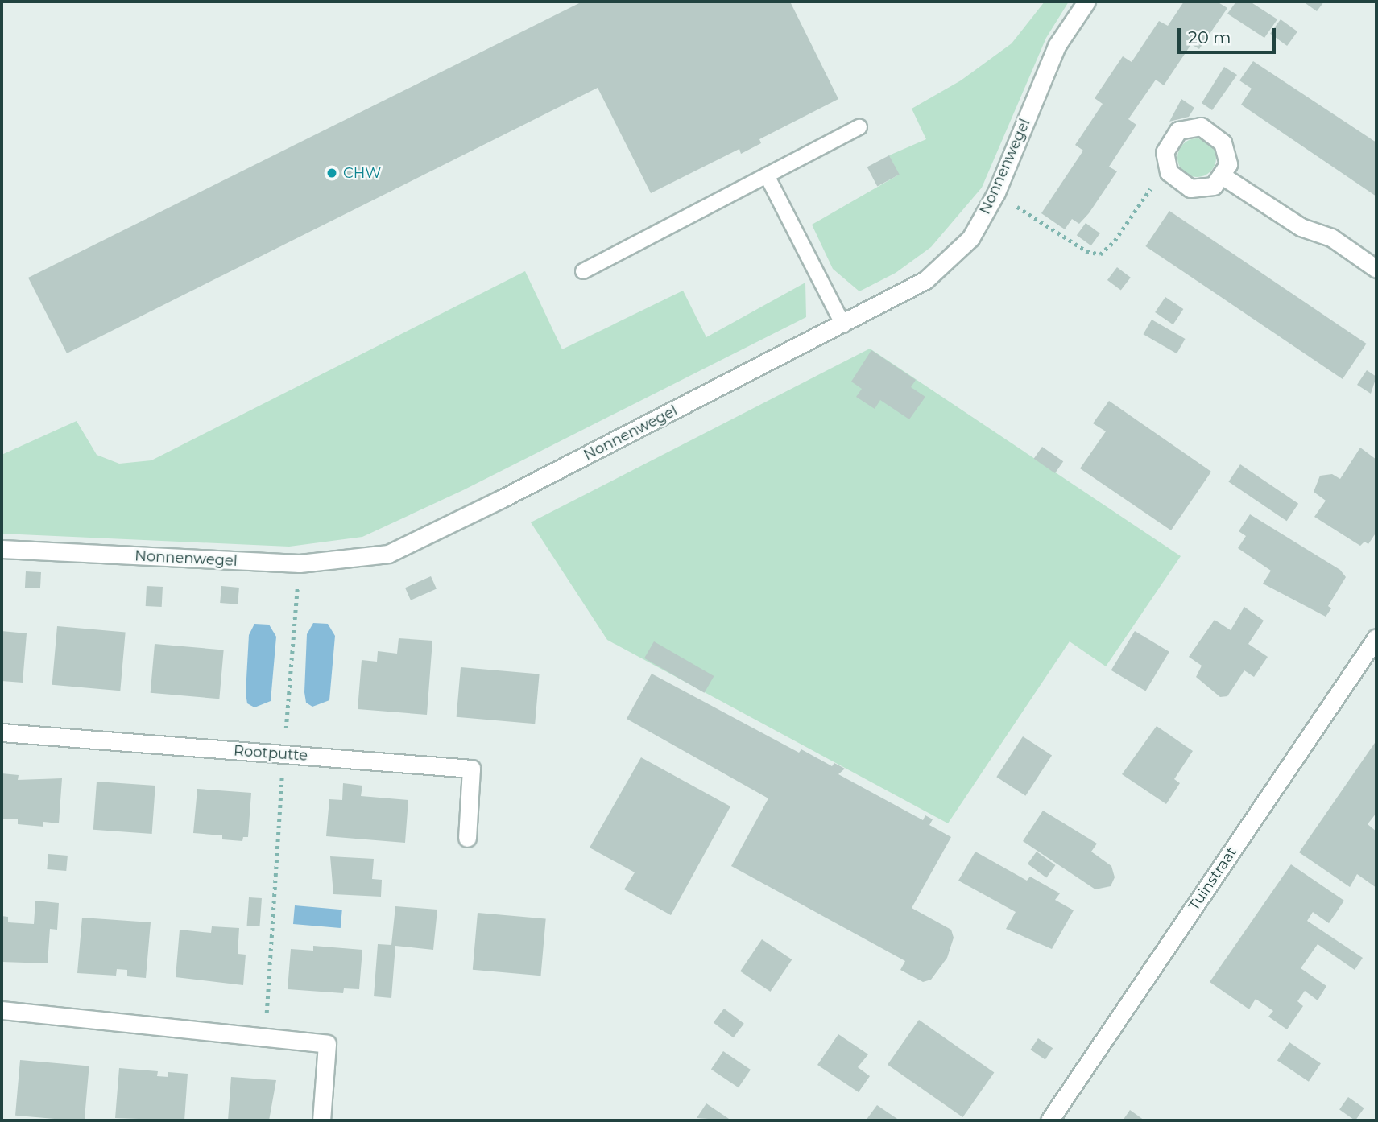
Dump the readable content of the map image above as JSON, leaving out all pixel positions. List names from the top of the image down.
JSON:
{
  "streets": {
    "street": ["Nonnenwegel", "Rootputte", "Tuinstraat"]
  },
  "places": ["CHW"],
  "scale_bar": "20 m"
}
